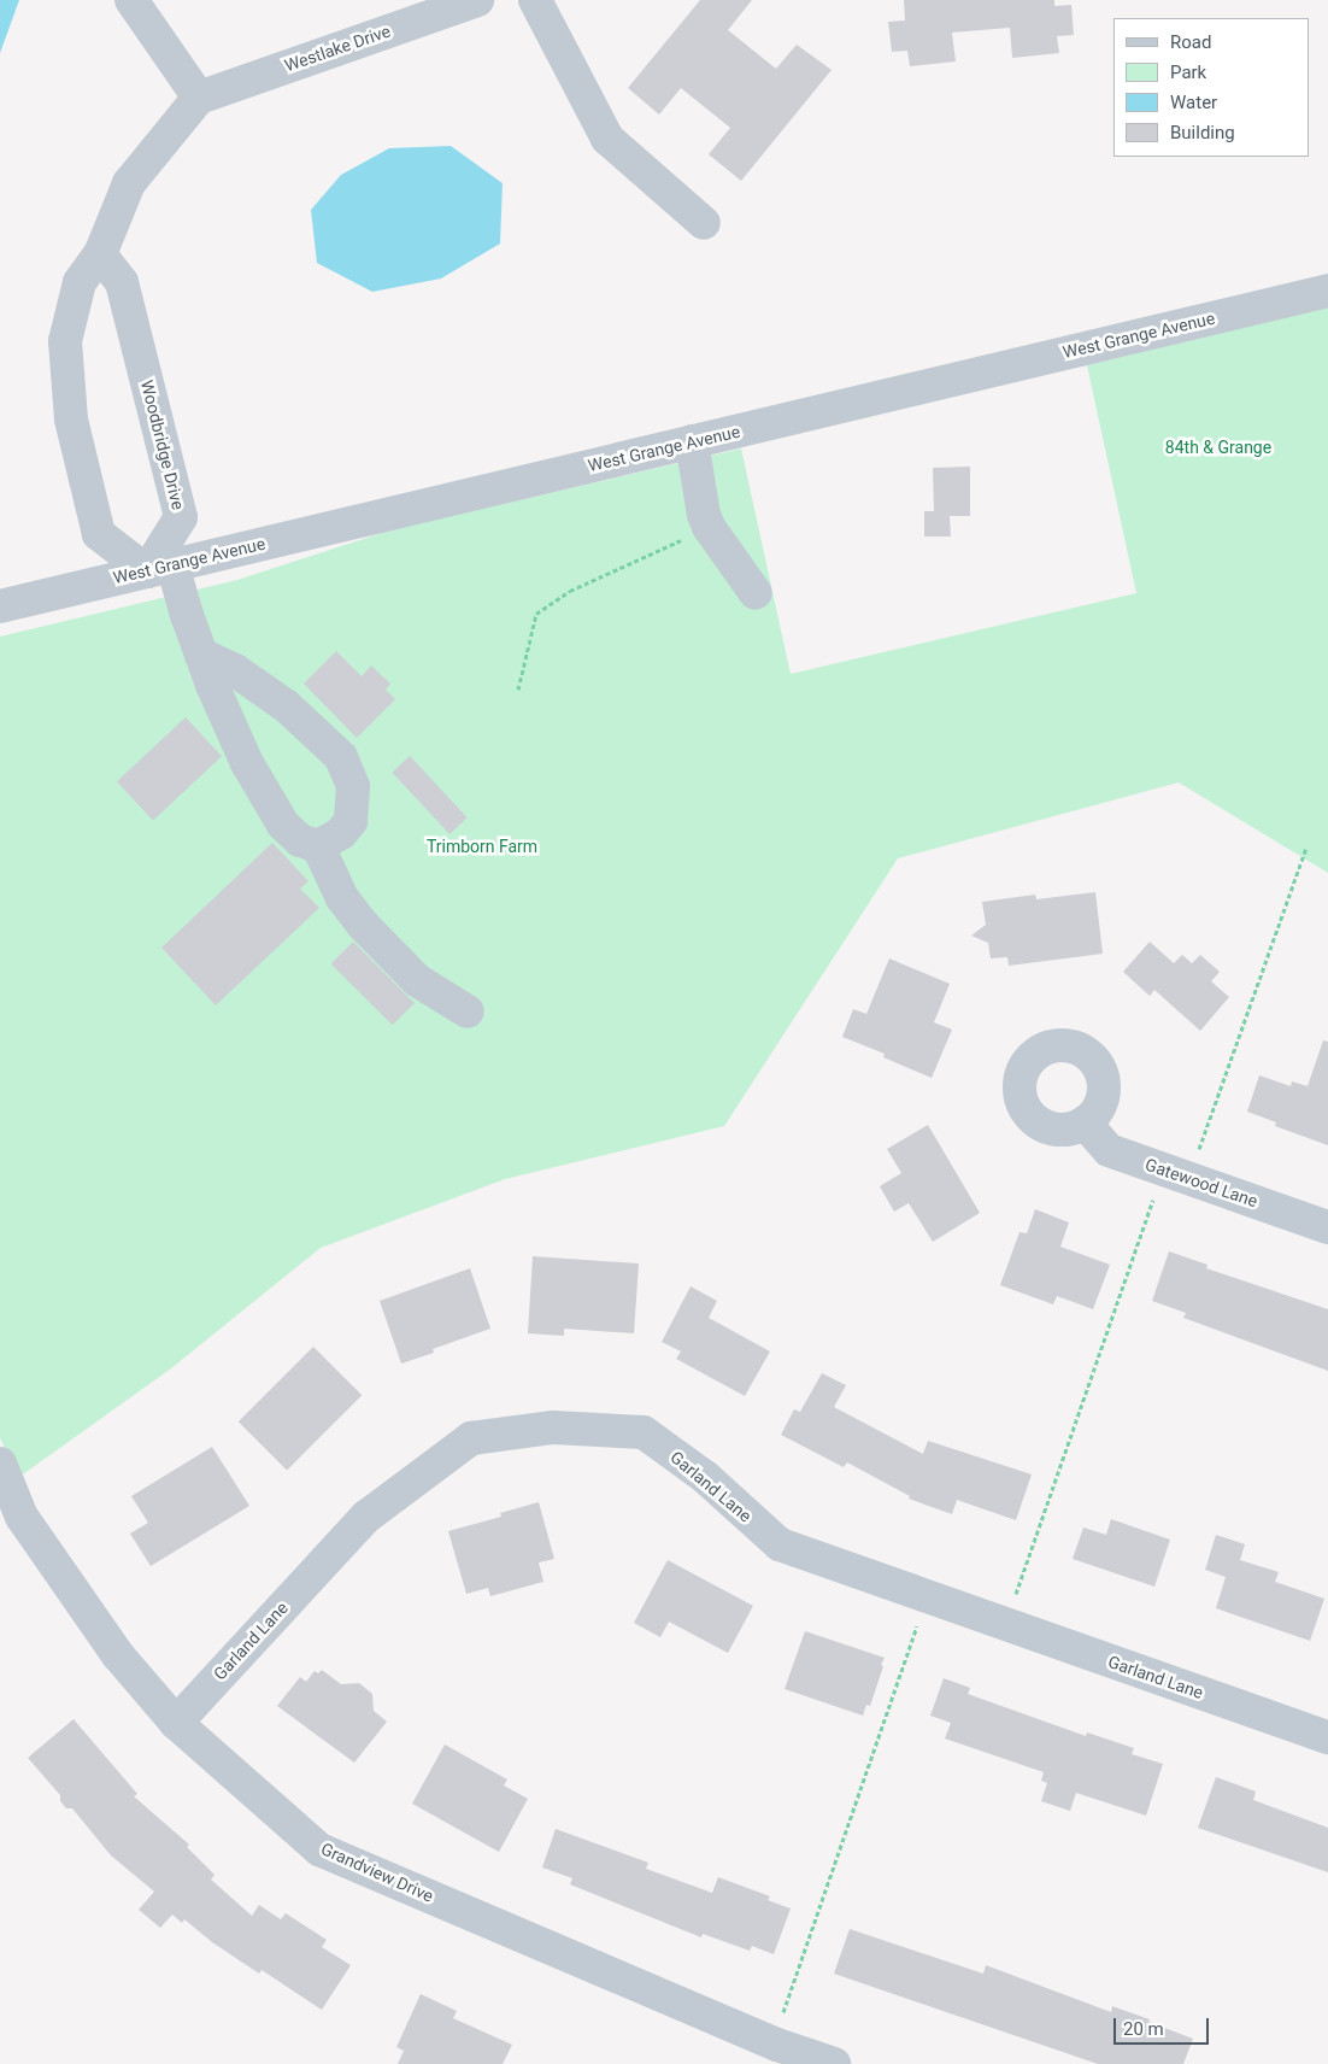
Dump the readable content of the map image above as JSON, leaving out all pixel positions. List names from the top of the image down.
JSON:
{
  "streets": {
    "street": [
      "Westlake Drive",
      "West Grange Avenue",
      "Woodbridge Drive",
      "Gatewood Lane",
      "Garland Lane",
      "Grandview Drive"
    ]
  },
  "crossings": [
    ["West Grange Avenue", "Woodbridge Drive"],
    ["Garland Lane", "Grandview Drive"]
  ],
  "parks": ["84th & Grange", "Trimborn Farm"],
  "legend": [
    "Road",
    "Park",
    "Water",
    "Building"
  ],
  "scale_bar": "20 m"
}
